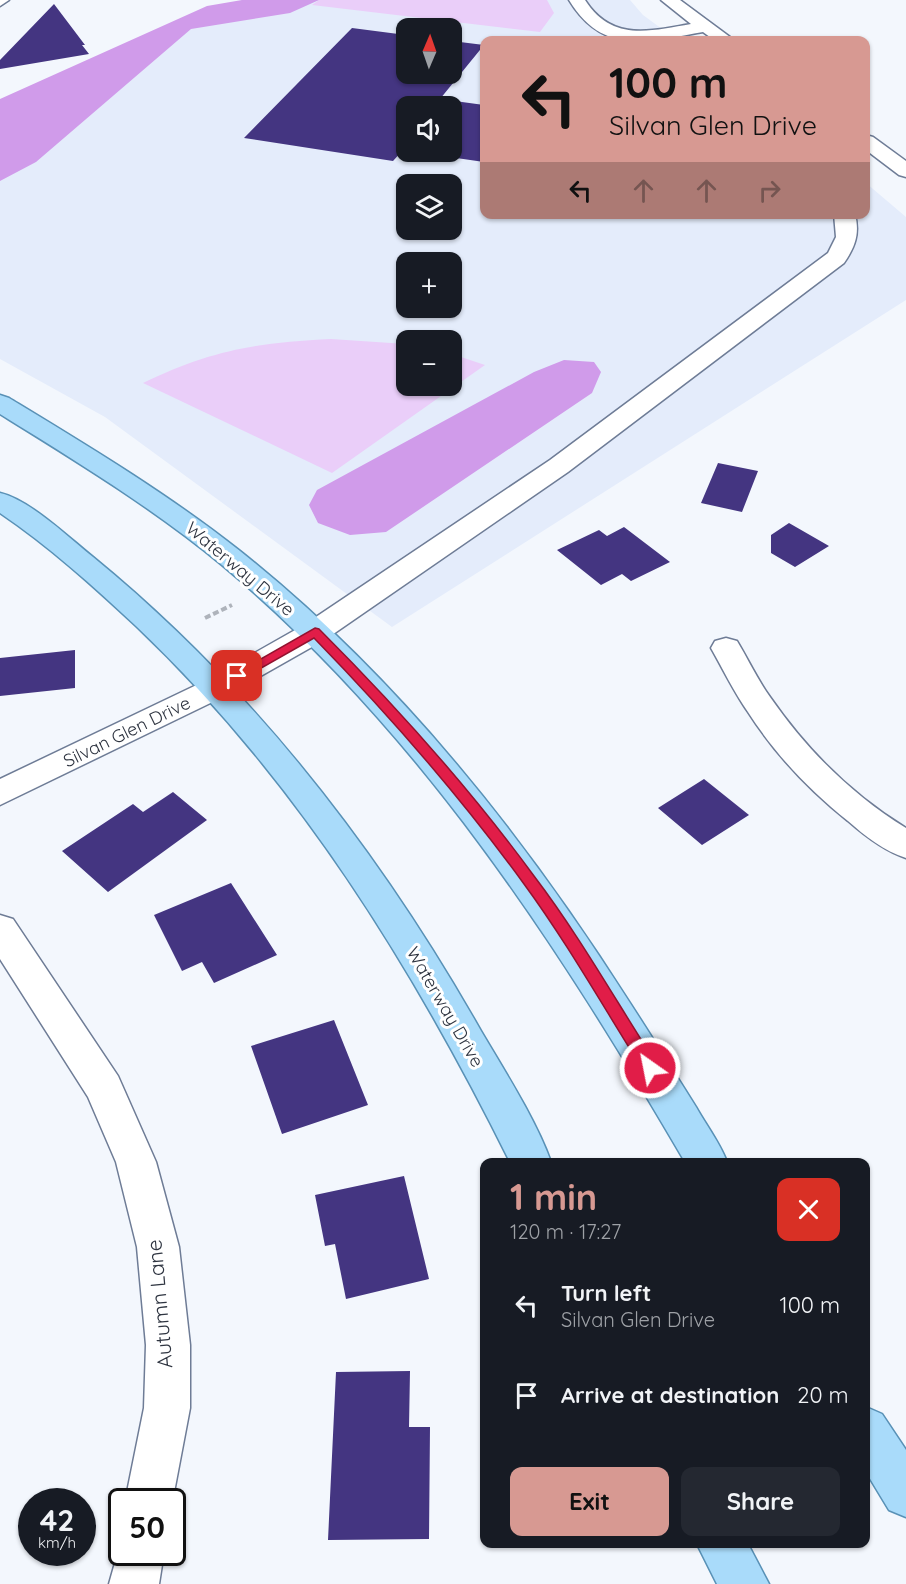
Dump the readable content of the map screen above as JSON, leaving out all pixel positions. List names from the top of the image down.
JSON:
{
  "streets": {
    "main road": ["Waterway Drive"],
    "street": ["Silvan Glen Drive", "Autumn Lane"]
  },
  "crossings": [
    ["Waterway Drive", "Silvan Glen Drive"]
  ],
  "north": "top",
  "page": {
    "map_buttons": ["+", "−"],
    "turn": ["100 m", "Silvan Glen Drive"],
    "heading": ["1 min", "120 m · 17:27"],
    "list": [
      {
        "name": "Turn left",
        "note": "Silvan Glen Drive",
        "value": "100 m"
      },
      {
        "name": "Arrive at destination",
        "value": "20 m"
      }
    ],
    "buttons": ["Exit", "Share"],
    "speed": "42 km/h",
    "limit": "50"
  }
}
